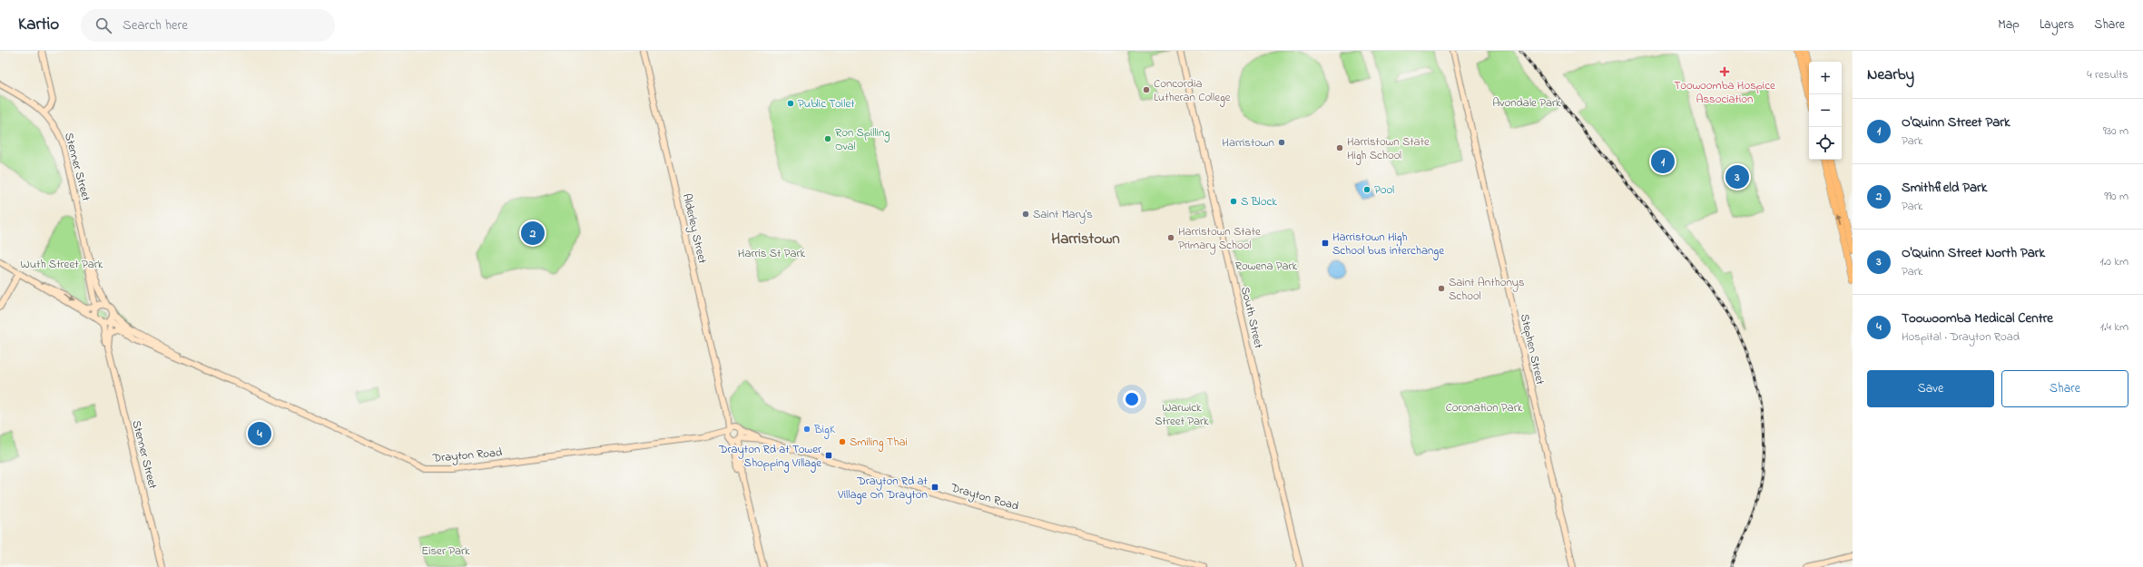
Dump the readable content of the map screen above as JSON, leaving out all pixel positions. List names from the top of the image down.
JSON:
{
  "streets": {
    "main road": [
      "Stenner Street",
      "Alderley Street",
      "South Street",
      "Stephen Street",
      "Drayton Road"
    ]
  },
  "crossings": [
    ["Stenner Street", "Drayton Road"],
    ["Alderley Street", "Drayton Road"]
  ],
  "districts": ["Harristown"],
  "parks": [
    "Avondale Park",
    "Harris St Park",
    "Wuth Street Park",
    "Rowena Park",
    "Warwick Street Park",
    "Coronation Park",
    "Eiser Park"
  ],
  "places": {
    "health": ["Toowoomba Hospice Association"],
    "other": [
      "Concordia Lutheran College",
      "Public Toilet",
      "Ron Spilling Oval",
      "Harristown",
      "Harristown State High School",
      "Pool",
      "S Block",
      "Saint Mary's",
      "Harristown State Primary School",
      "Saint Anthonys School",
      "BigK",
      "Smiling Thai"
    ],
    "transit": ["Harristown High School bus interchange", "Drayton Rd at Tower Shopping Village", "Drayton Rd at Village On Drayton"]
  },
  "page": {
    "header": "Kartio",
    "search": "Search here",
    "nav": ["Map", "Layers", "Share"],
    "heading": ["Nearby", "4 results"],
    "map_buttons": ["+", "−"],
    "list": [
      {
        "mark": "1",
        "name": "O'Quinn Street Park",
        "note": "Park",
        "value": "930 m"
      },
      {
        "mark": "2",
        "name": "Smithfield Park",
        "note": "Park",
        "value": "990 m"
      },
      {
        "mark": "3",
        "name": "O'Quinn Street North Park",
        "note": "Park",
        "value": "1.0 km"
      },
      {
        "mark": "4",
        "name": "Toowoomba Medical Centre",
        "note": "Hospital · Drayton Road",
        "value": "1.4 km"
      }
    ],
    "pins": [
      "1",
      "3",
      "2",
      "4"
    ],
    "buttons": ["Save", "Share"]
  }
}
